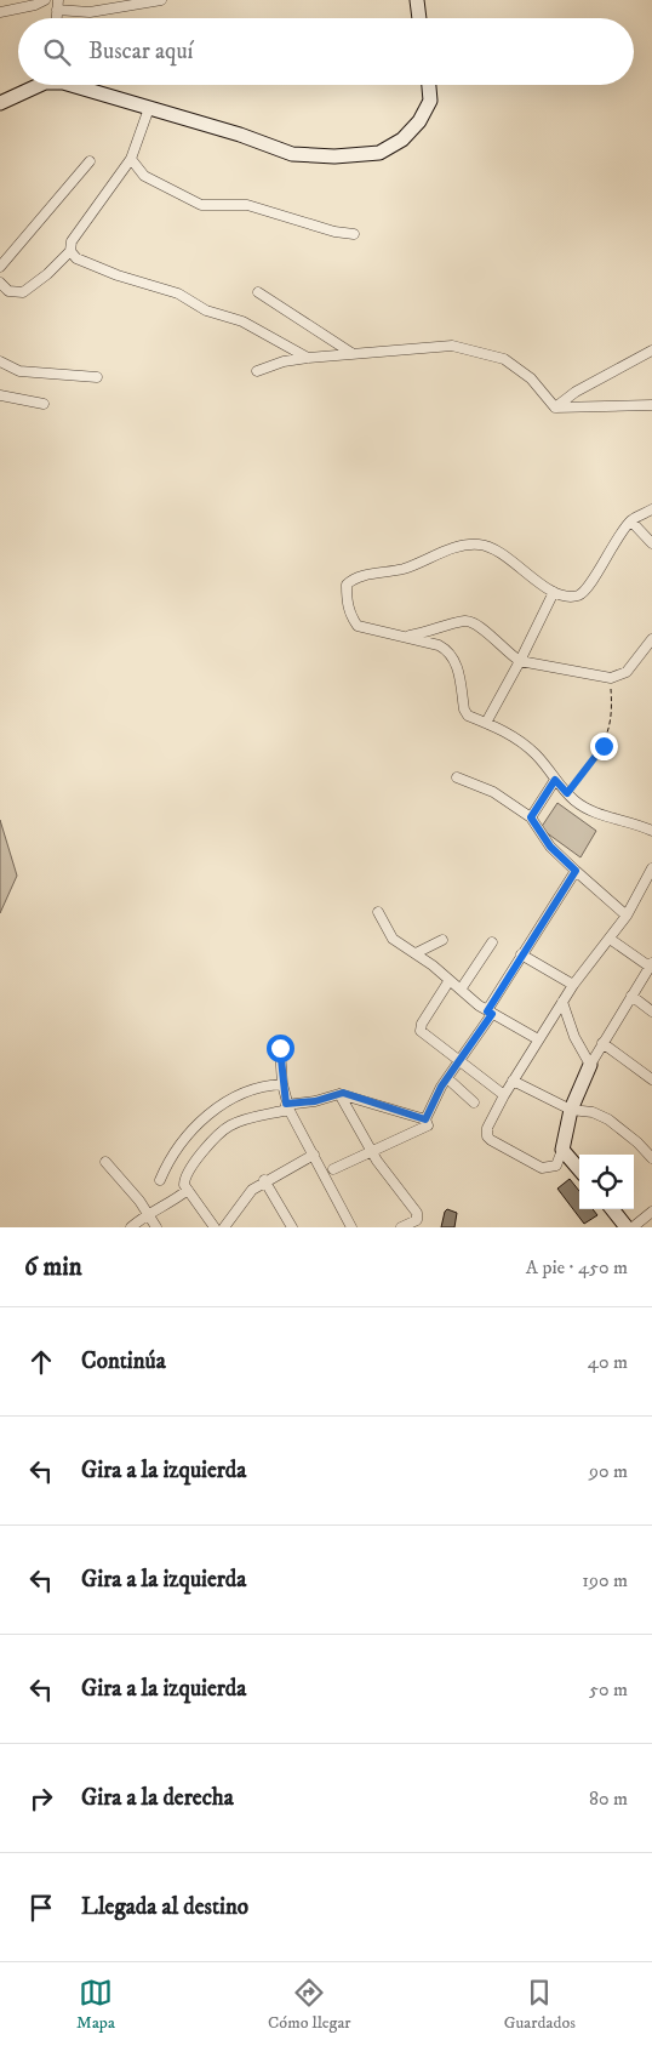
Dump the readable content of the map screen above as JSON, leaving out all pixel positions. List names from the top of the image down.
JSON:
{
  "page": {
    "search": "Buscar aquí",
    "heading": ["6 min", "A pie · 450 m"],
    "list": [
      ["Continúa", "40 m"],
      ["Gira a la izquierda", "90 m"],
      ["Gira a la izquierda", "190 m"],
      ["Gira a la izquierda", "50 m"],
      ["Gira a la derecha", "80 m"],
      "Llegada al destino"
    ],
    "nav": ["Mapa", "Cómo llegar", "Guardados"]
  }
}
